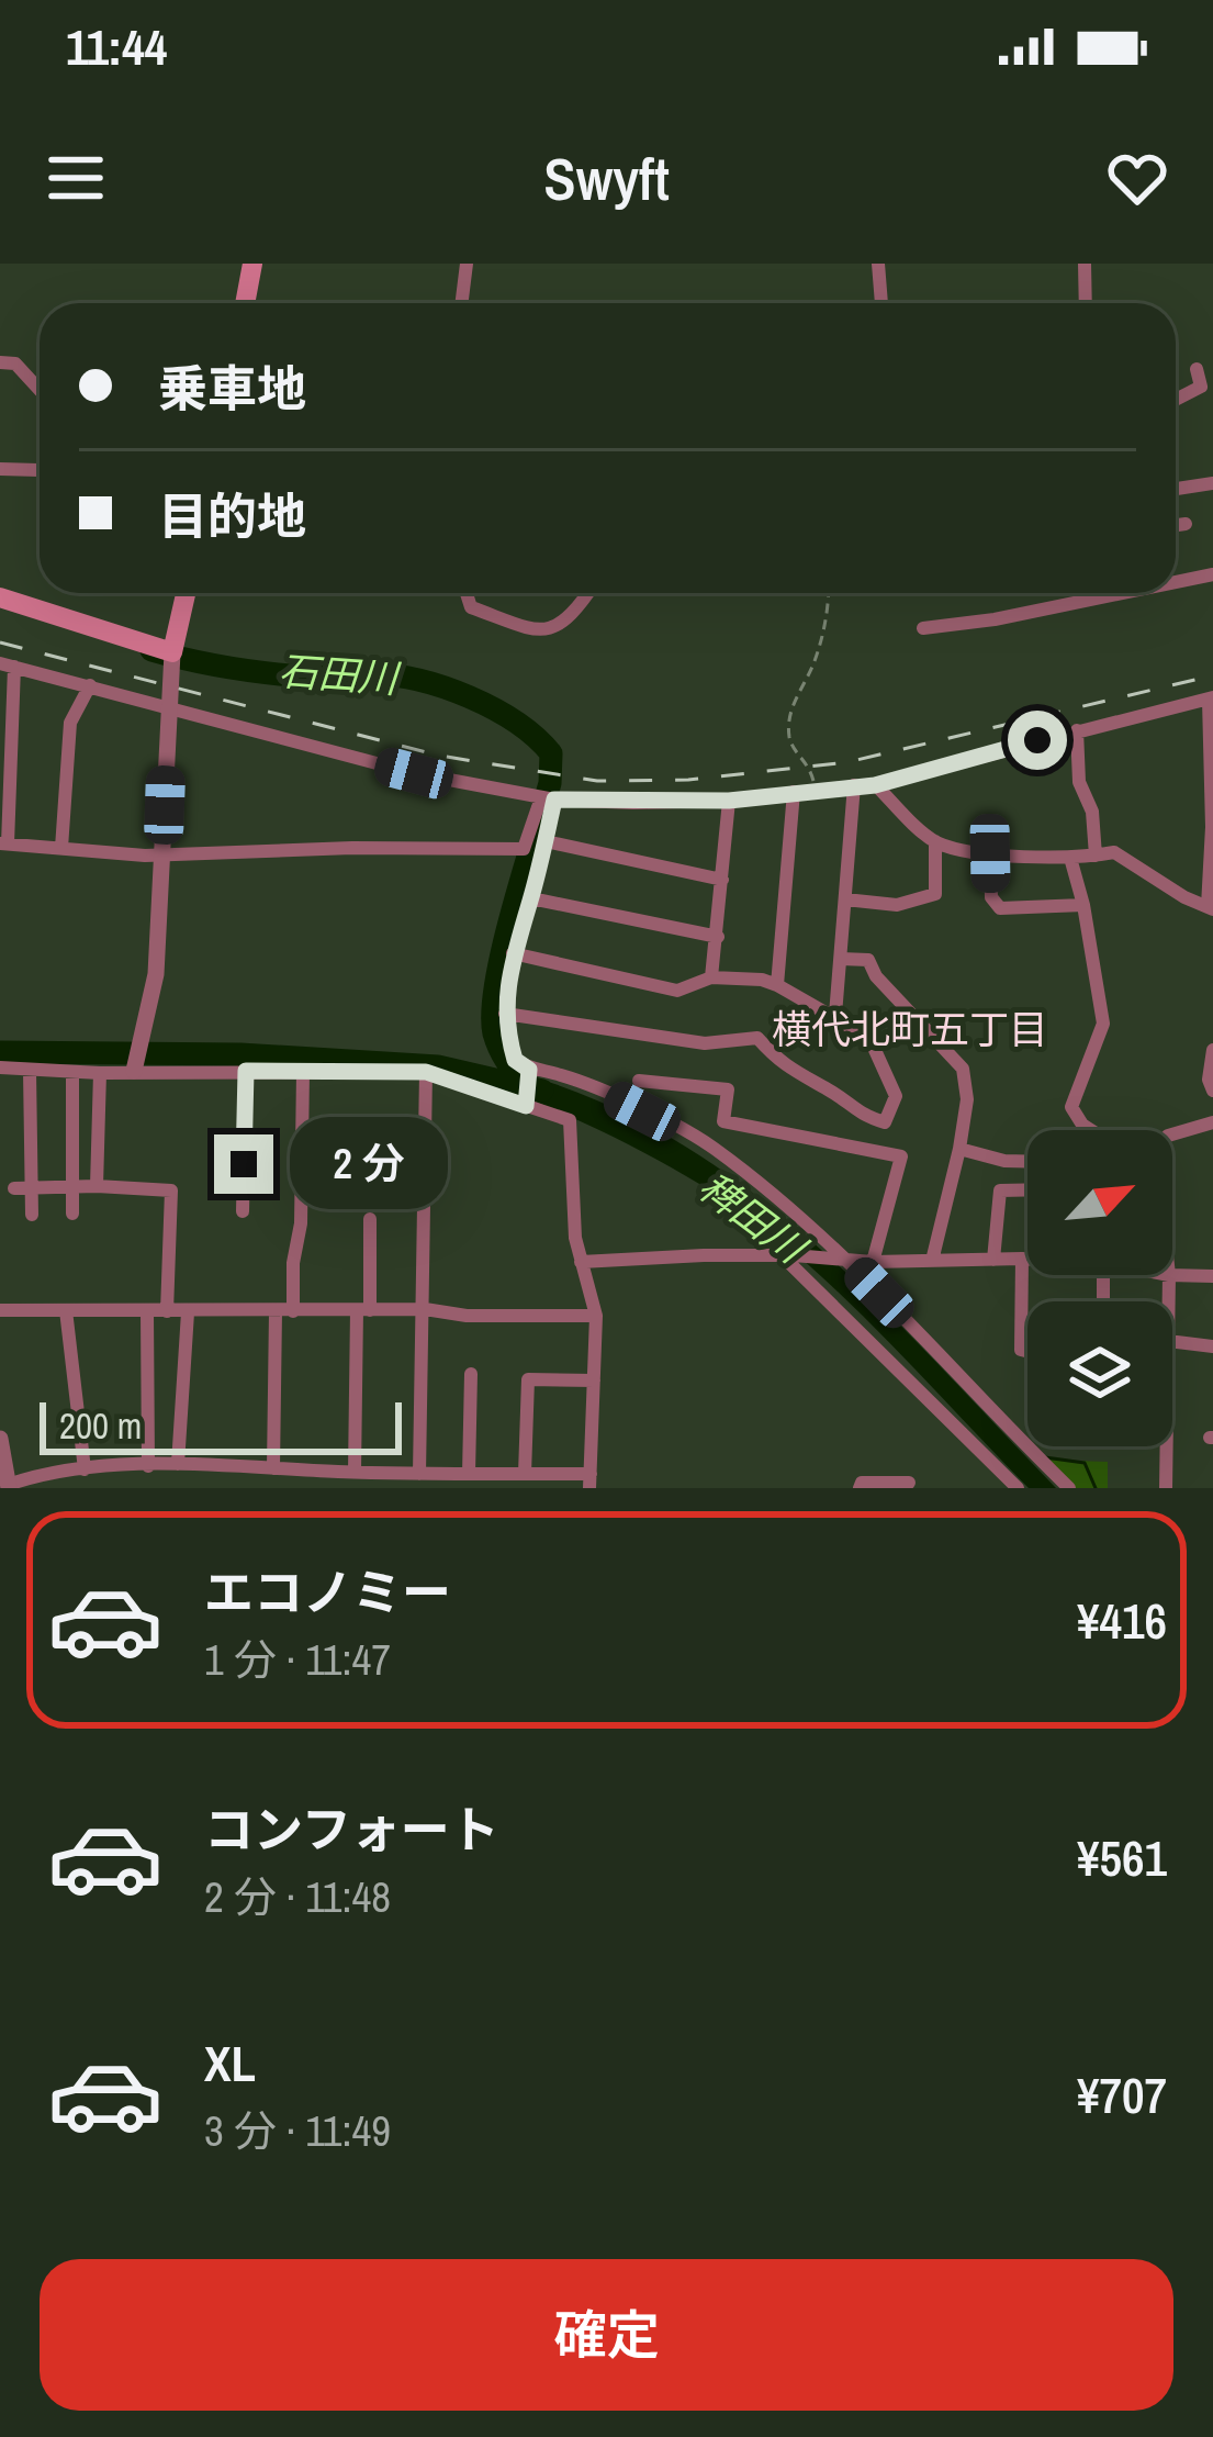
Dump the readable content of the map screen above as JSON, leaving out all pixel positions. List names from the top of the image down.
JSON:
{
  "districts": ["横代北町五丁目"],
  "water": ["石田川", "稗田川"],
  "scale_bar": "200 m",
  "north": "top right",
  "page": {
    "status": "11:44",
    "header": "Swyft",
    "banner": ["乗車地", "目的地"],
    "bubble": "2 分",
    "scale": "200 m",
    "list": [
      {
        "name": "エコノミー",
        "note": "1 分 · 11:47",
        "value": "¥416"
      },
      {
        "name": "コンフォート",
        "note": "2 分 · 11:48",
        "value": "¥561"
      },
      {
        "name": "XL",
        "note": "3 分 · 11:49",
        "value": "¥707"
      }
    ],
    "buttons": "確定"
  }
}
